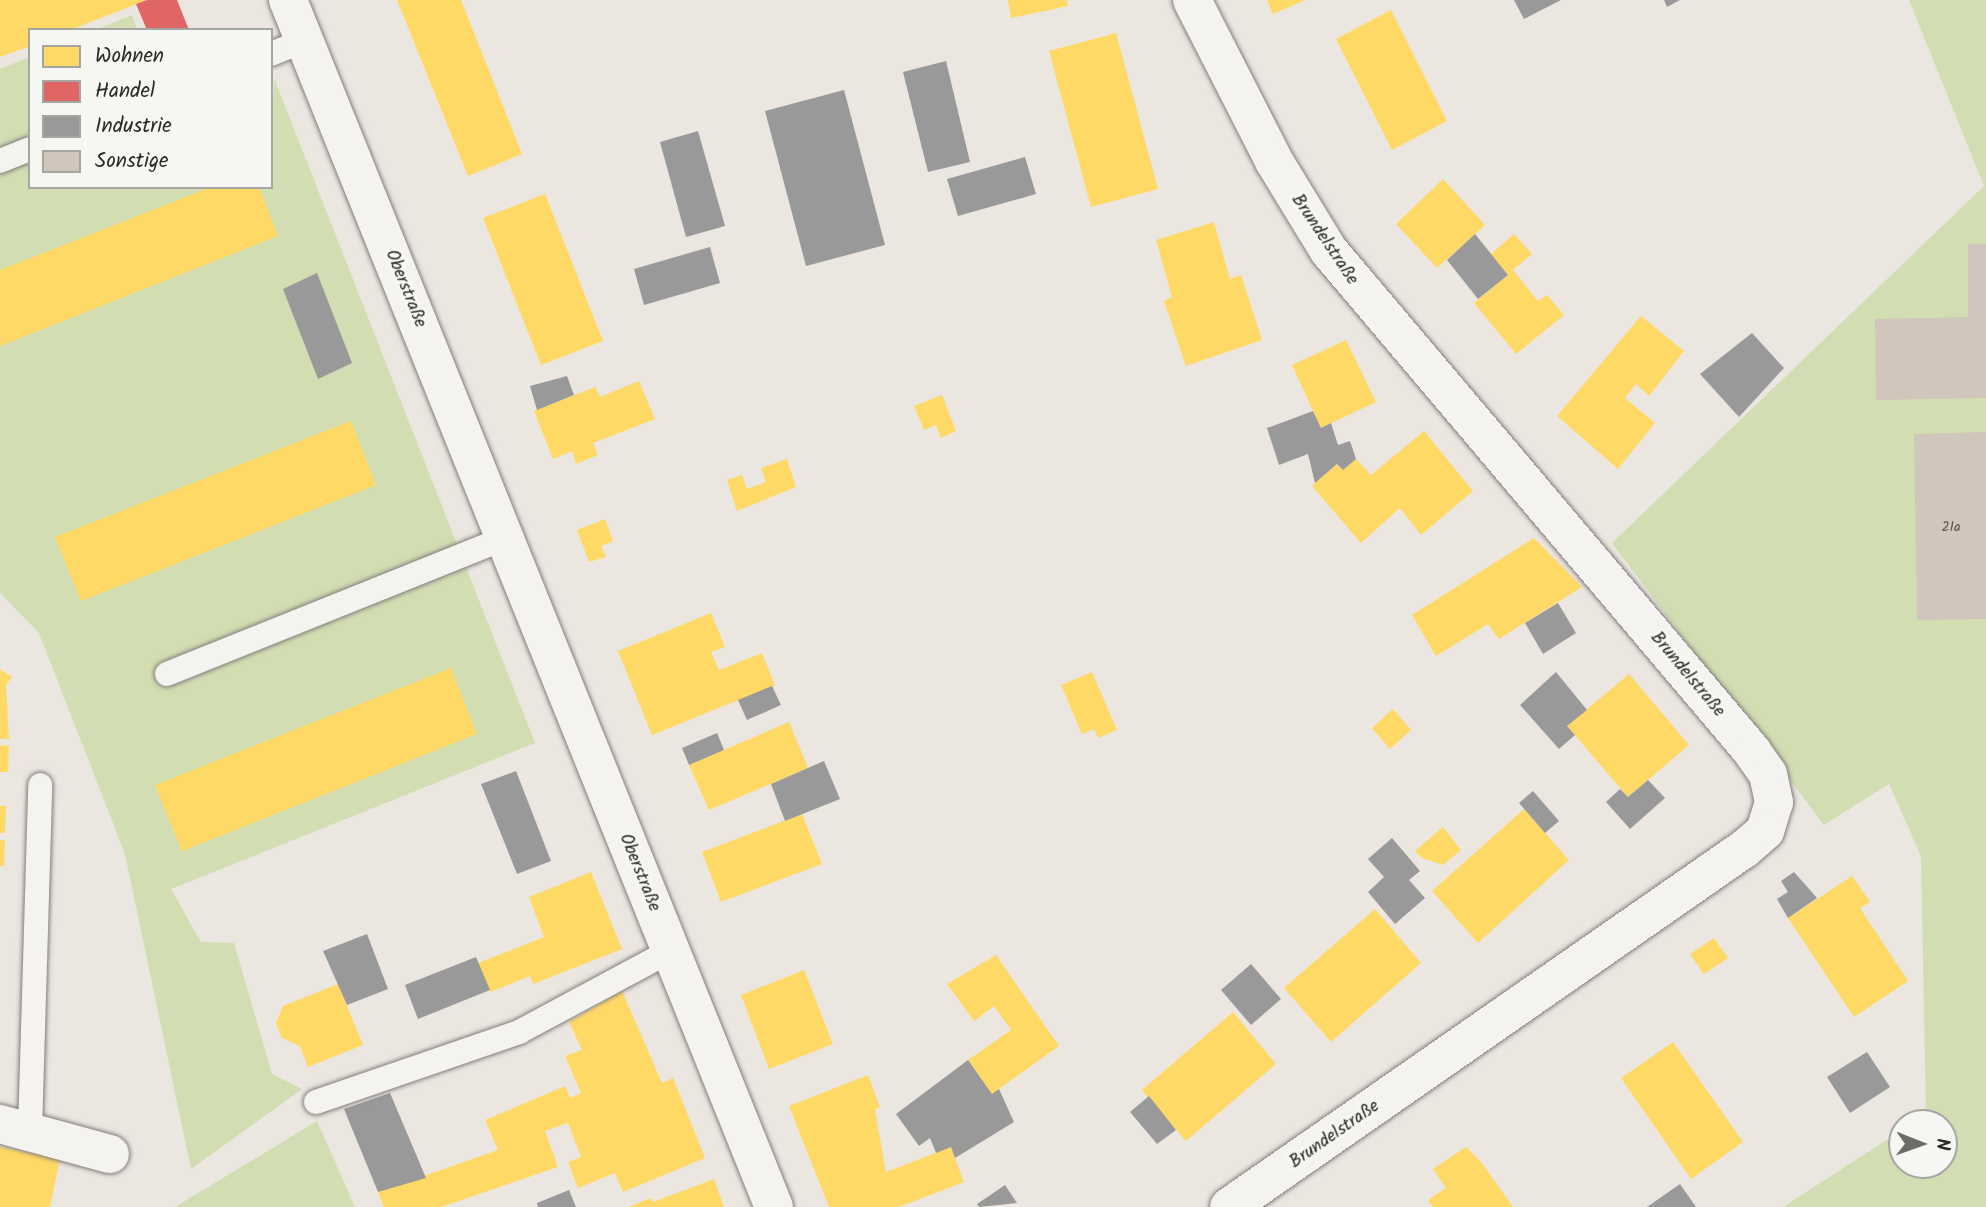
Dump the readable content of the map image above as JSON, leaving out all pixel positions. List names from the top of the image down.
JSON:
{
  "streets": {
    "street": ["Brundelstraße", "Oberstraße"]
  },
  "house_numbers": ["21a"],
  "legend": [
    "Wohnen",
    "Handel",
    "Industrie",
    "Sonstige"
  ],
  "north": "right"
}
